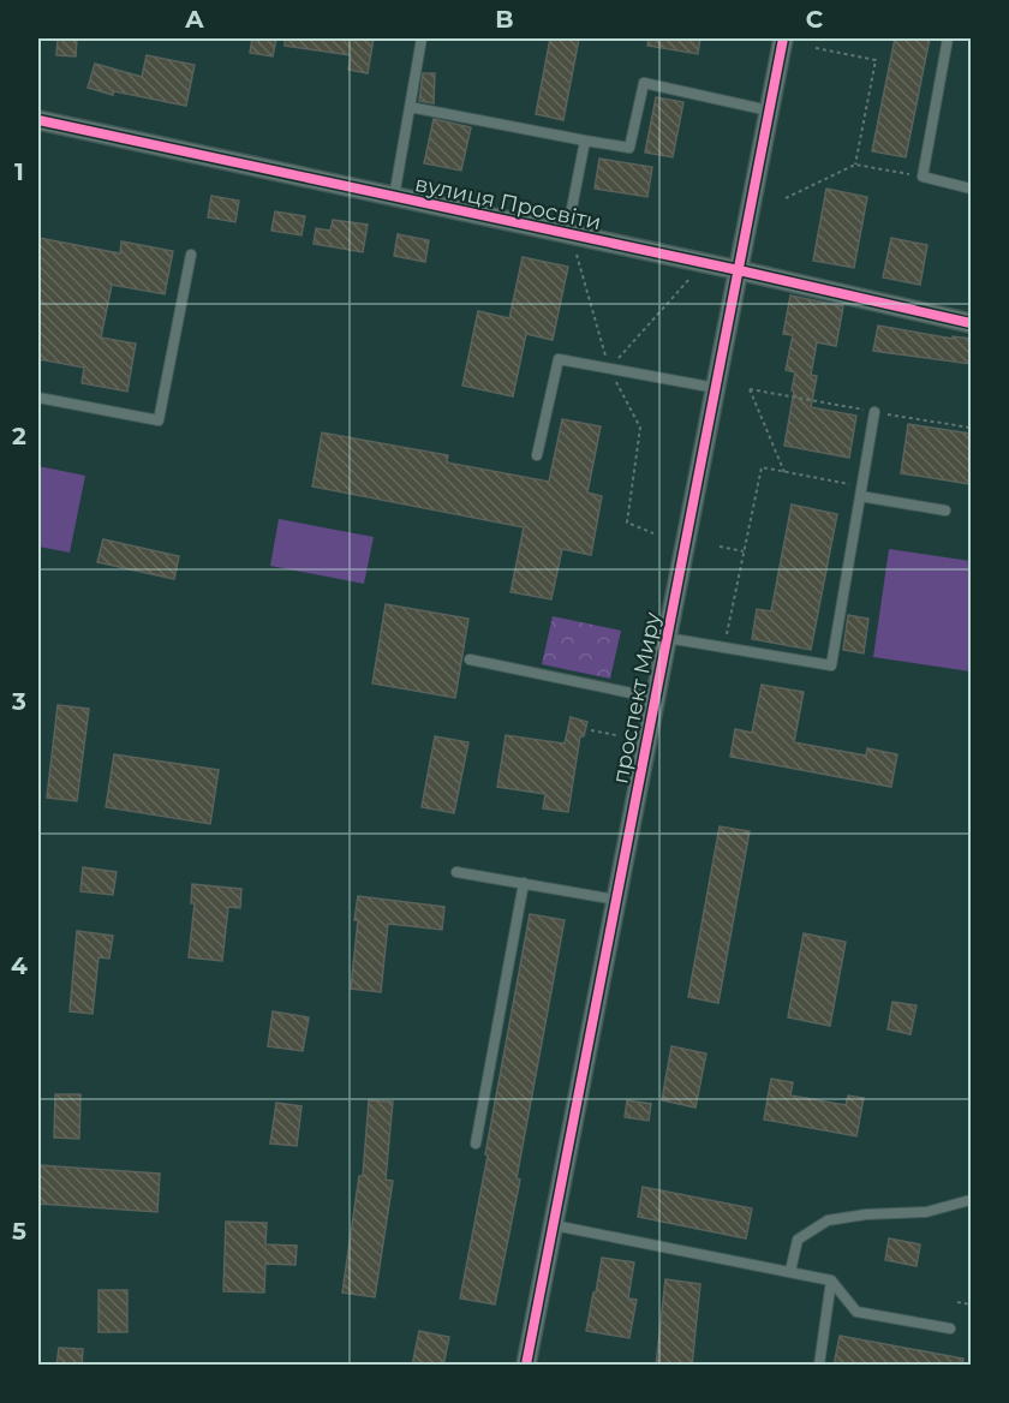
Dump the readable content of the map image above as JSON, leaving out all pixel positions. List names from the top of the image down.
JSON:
{
  "streets": {
    "street": ["вулиця Просвіти", "проспект Миру"]
  },
  "crossings": [
    ["вулиця Просвіти", "проспект Миру"]
  ],
  "grid": {
    "columns": ["A", "B", "C"],
    "rows": [
      "1",
      "2",
      "3",
      "4",
      "5"
    ]
  }
}
